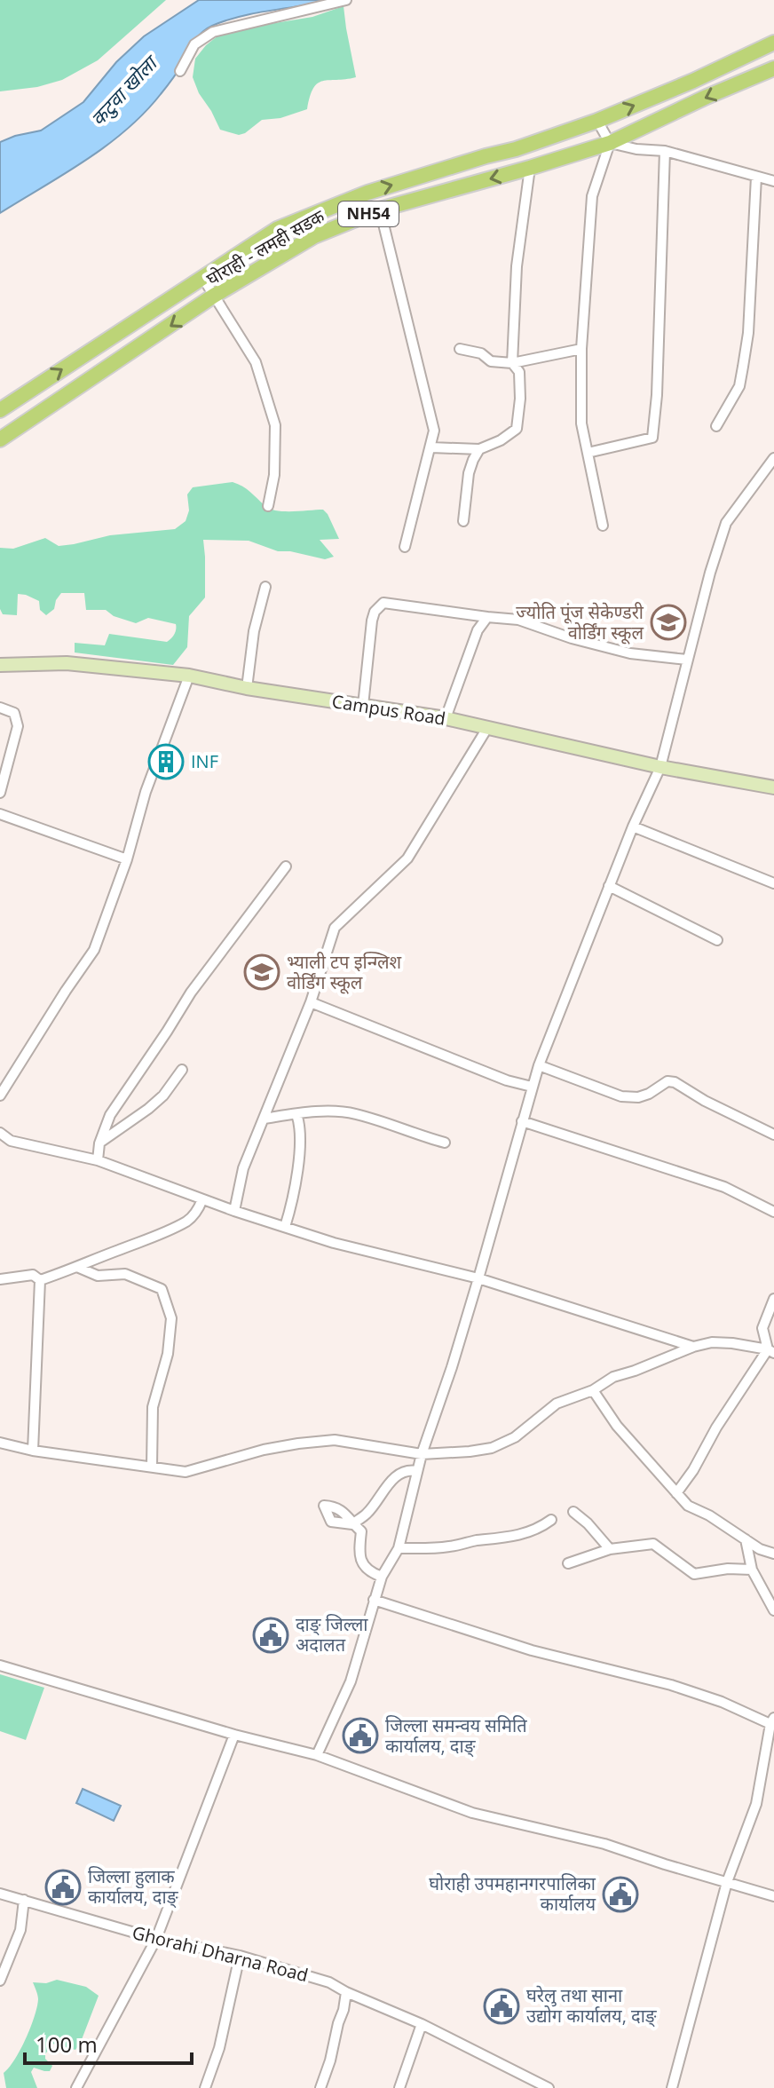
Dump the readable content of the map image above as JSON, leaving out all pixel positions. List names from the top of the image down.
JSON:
{
  "streets": {
    "main road": ["NH54", "घोराही - लमही सडक"],
    "street": ["Campus Road", "Ghorahi Dharna Road"]
  },
  "water": ["कटुवा खोला"],
  "places": {
    "school or university": ["ज्योति पूंज सेकेण्डरी वोर्डिंग स्कूल", "भ्याली टप इन्ग्लिश वोर्डिंग स्कूल"],
    "building": ["INF"],
    "public building": [
      "दाङ् जिल्ला अदालत",
      "जिल्ला समन्वय समिति कार्यालय, दाङ्",
      "जिल्ला हुलाक कार्यालय, दाङ्",
      "घोराही उपमहानगरपालिका कार्यालय",
      "घरेलु तथा साना उद्योग कार्यालय, दाङ्"
    ]
  },
  "scale_bar": "100 m"
}
